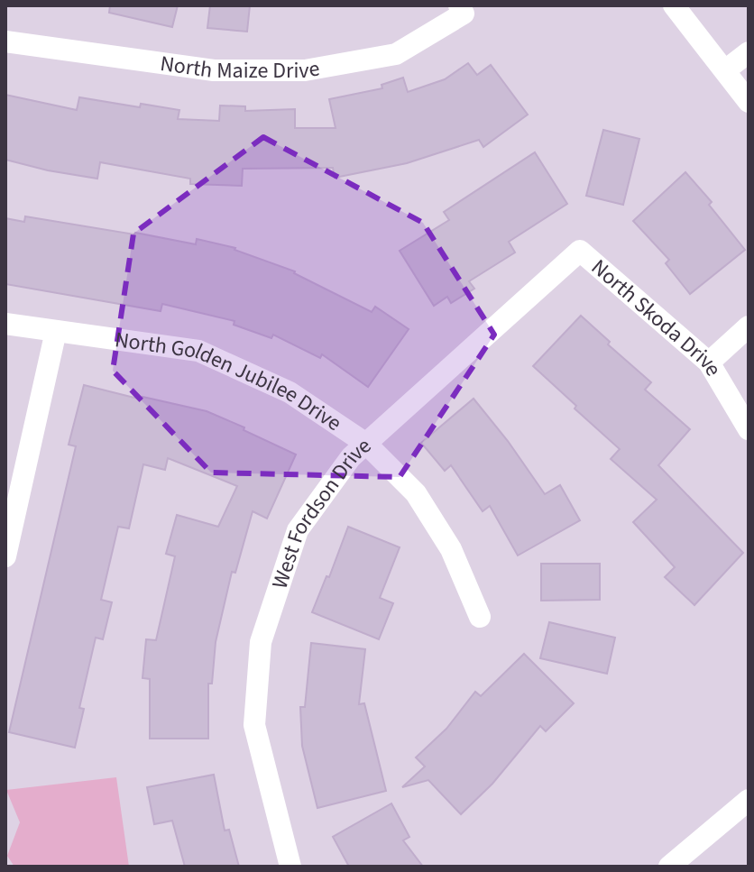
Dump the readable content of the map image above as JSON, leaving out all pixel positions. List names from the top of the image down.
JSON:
{
  "streets": {
    "street": [
      "North Maize Drive",
      "North Skoda Drive",
      "North Golden Jubilee Drive",
      "West Fordson Drive"
    ]
  },
  "crossings": [
    ["North Skoda Drive", "West Fordson Drive"],
    ["North Golden Jubilee Drive", "West Fordson Drive"]
  ]
}
